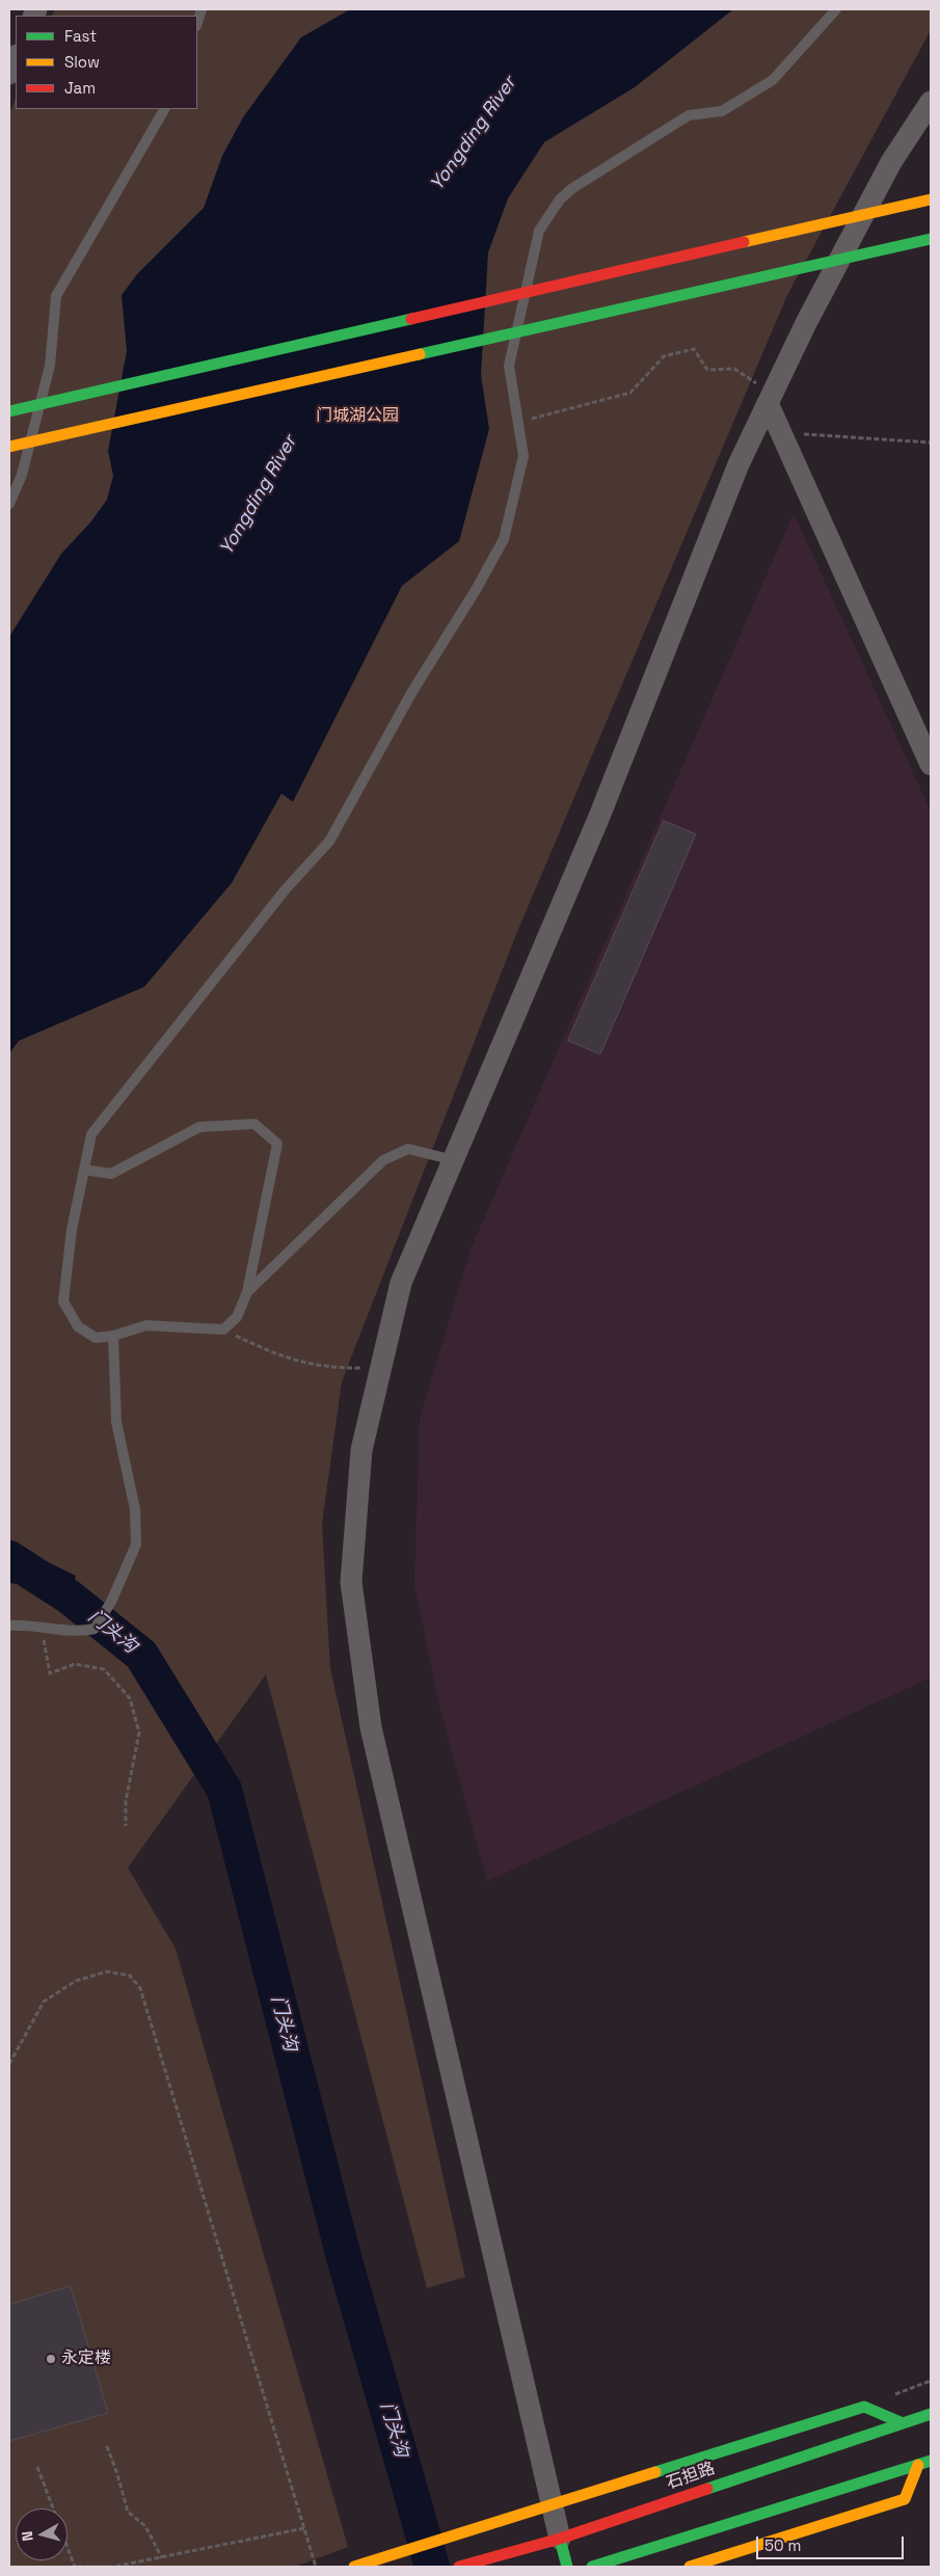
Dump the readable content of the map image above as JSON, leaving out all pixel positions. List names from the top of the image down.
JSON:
{
  "streets": {
    "main road": ["石担路"]
  },
  "water": ["Yongding River", "门头沟"],
  "parks": ["门城湖公园"],
  "places": ["永定楼"],
  "legend": ["Fast", "Slow", "Jam"],
  "scale_bar": "50 m",
  "north": "left"
}
